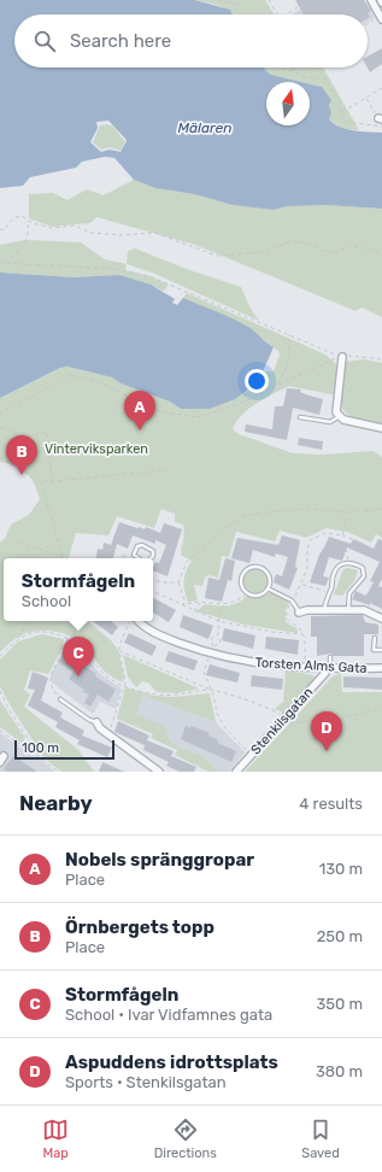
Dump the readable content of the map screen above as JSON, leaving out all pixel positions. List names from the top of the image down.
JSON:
{
  "streets": {
    "street": ["Torsten Alms Gata", "Stenkilsgatan"]
  },
  "crossings": [
    ["Torsten Alms Gata", "Stenkilsgatan"]
  ],
  "water": ["Mälaren"],
  "parks": ["Vinterviksparken"],
  "scale_bar": "100 m",
  "north": "top",
  "page": {
    "search": "Search here",
    "pins": [
      "A",
      "B",
      "C",
      "D"
    ],
    "popup": ["Stormfågeln", "School"],
    "scale": "100 m",
    "heading": ["Nearby", "4 results"],
    "list": [
      {
        "mark": "A",
        "name": "Nobels spränggropar",
        "note": "Place",
        "value": "130 m"
      },
      {
        "mark": "B",
        "name": "Örnbergets topp",
        "note": "Place",
        "value": "250 m"
      },
      {
        "mark": "C",
        "name": "Stormfågeln",
        "note": "School · Ivar Vidfamnes gata",
        "value": "350 m"
      },
      {
        "mark": "D",
        "name": "Aspuddens idrottsplats",
        "note": "Sports · Stenkilsgatan",
        "value": "380 m"
      }
    ],
    "nav": ["Map", "Directions", "Saved"]
  }
}
